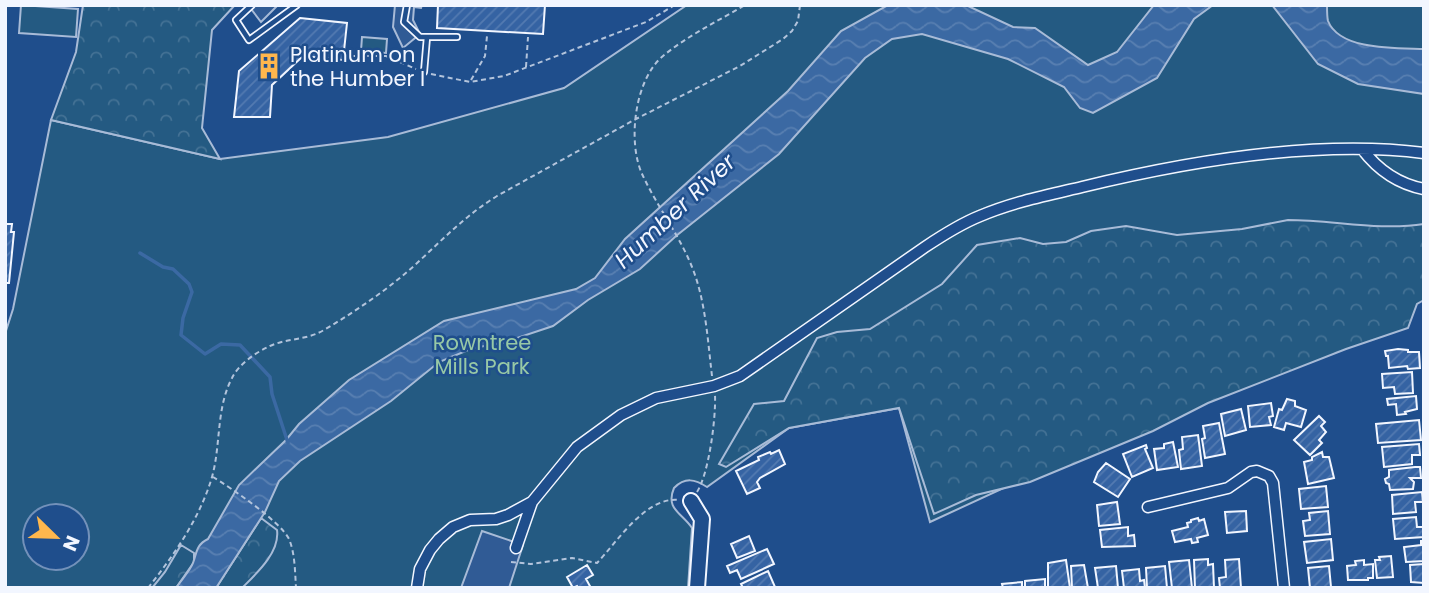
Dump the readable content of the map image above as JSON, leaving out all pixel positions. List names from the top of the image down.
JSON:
{
  "water": ["Humber River"],
  "parks": ["Rowntree Mills Park"],
  "places": {
    "building": ["Platinum on the Humber I"]
  },
  "north": "bottom right"
}
